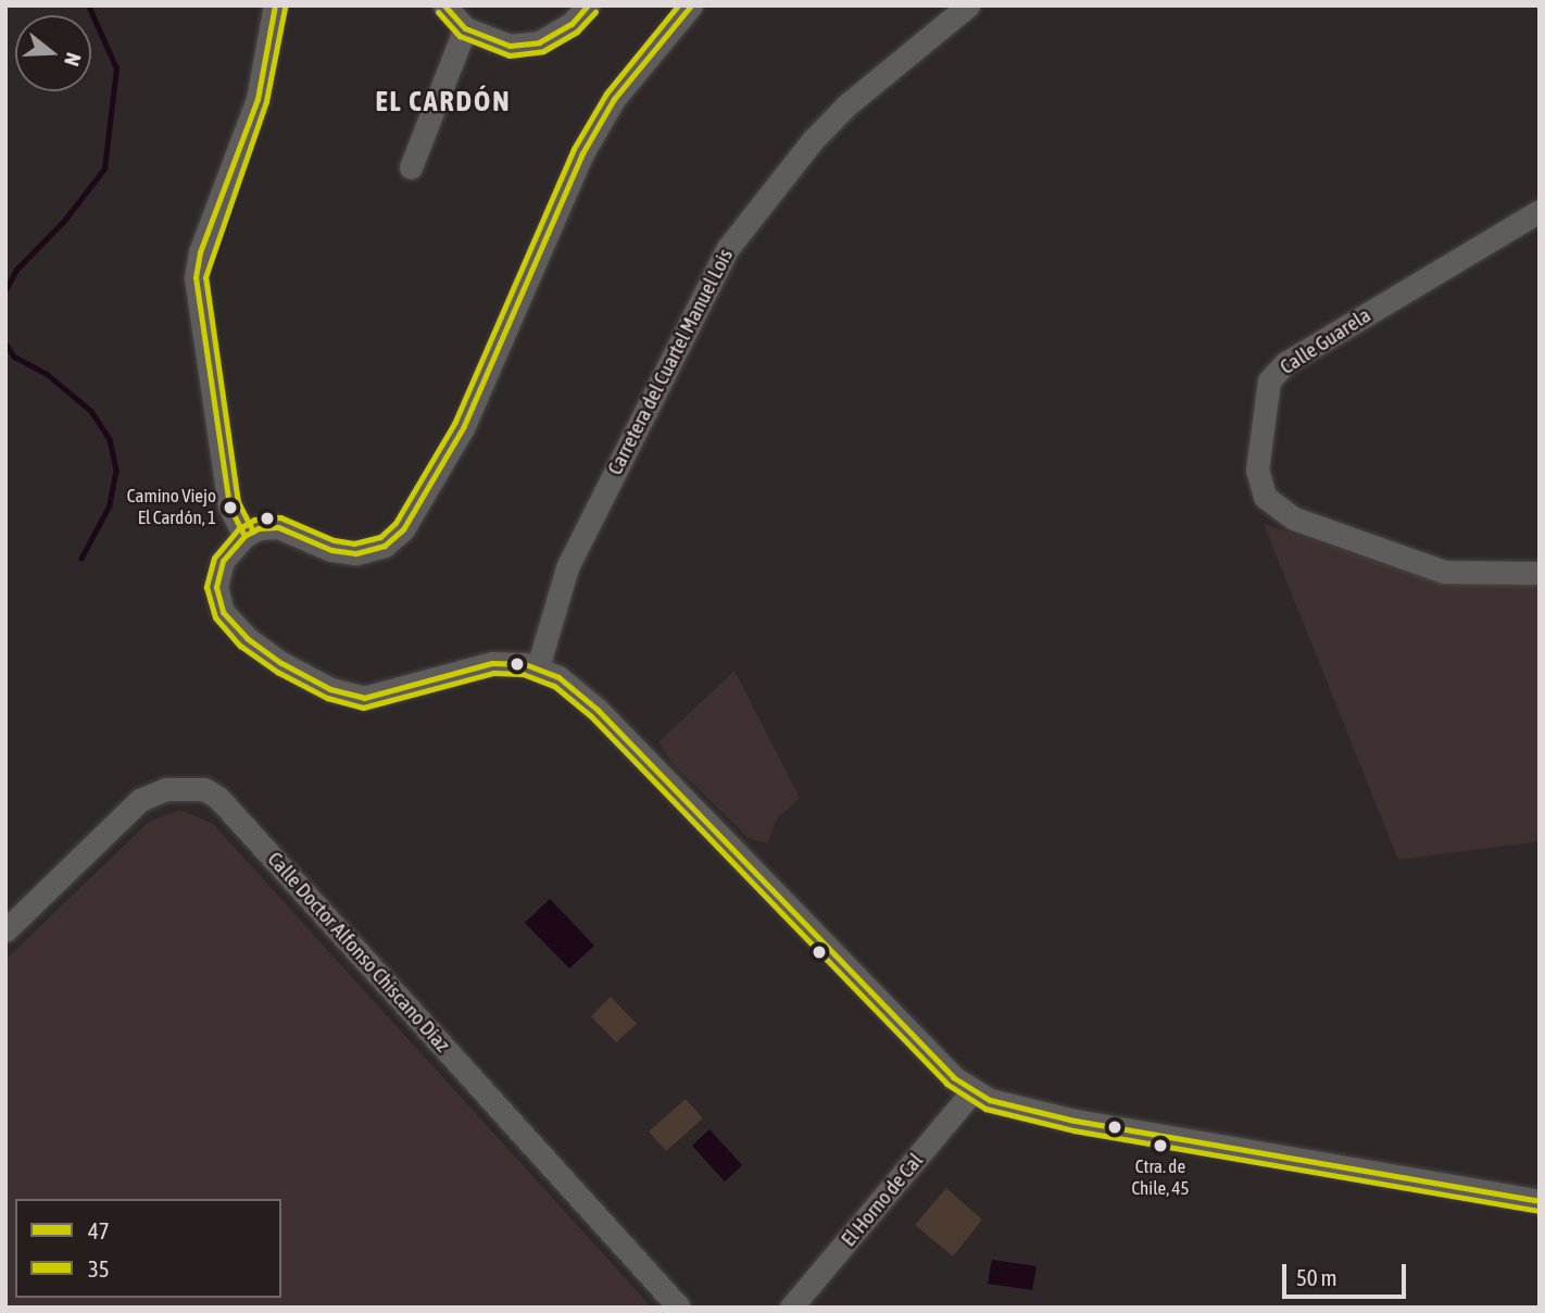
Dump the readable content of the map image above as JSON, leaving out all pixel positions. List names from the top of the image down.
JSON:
{
  "streets": {
    "street": [
      "Calle Guarela",
      "Carretera del Cuartel Manuel Lois",
      "Calle Doctor Alfonso Chiscano Díaz",
      "El Horno de Cal"
    ]
  },
  "districts": ["EL CARDÓN"],
  "places": ["Camino Viejo El Cardón, 1", "Ctra. de Chile, 45"],
  "lines": ["transit line 47", "transit line 35"],
  "legend": ["47", "35"],
  "scale_bar": "50 m",
  "north": "right"
}
